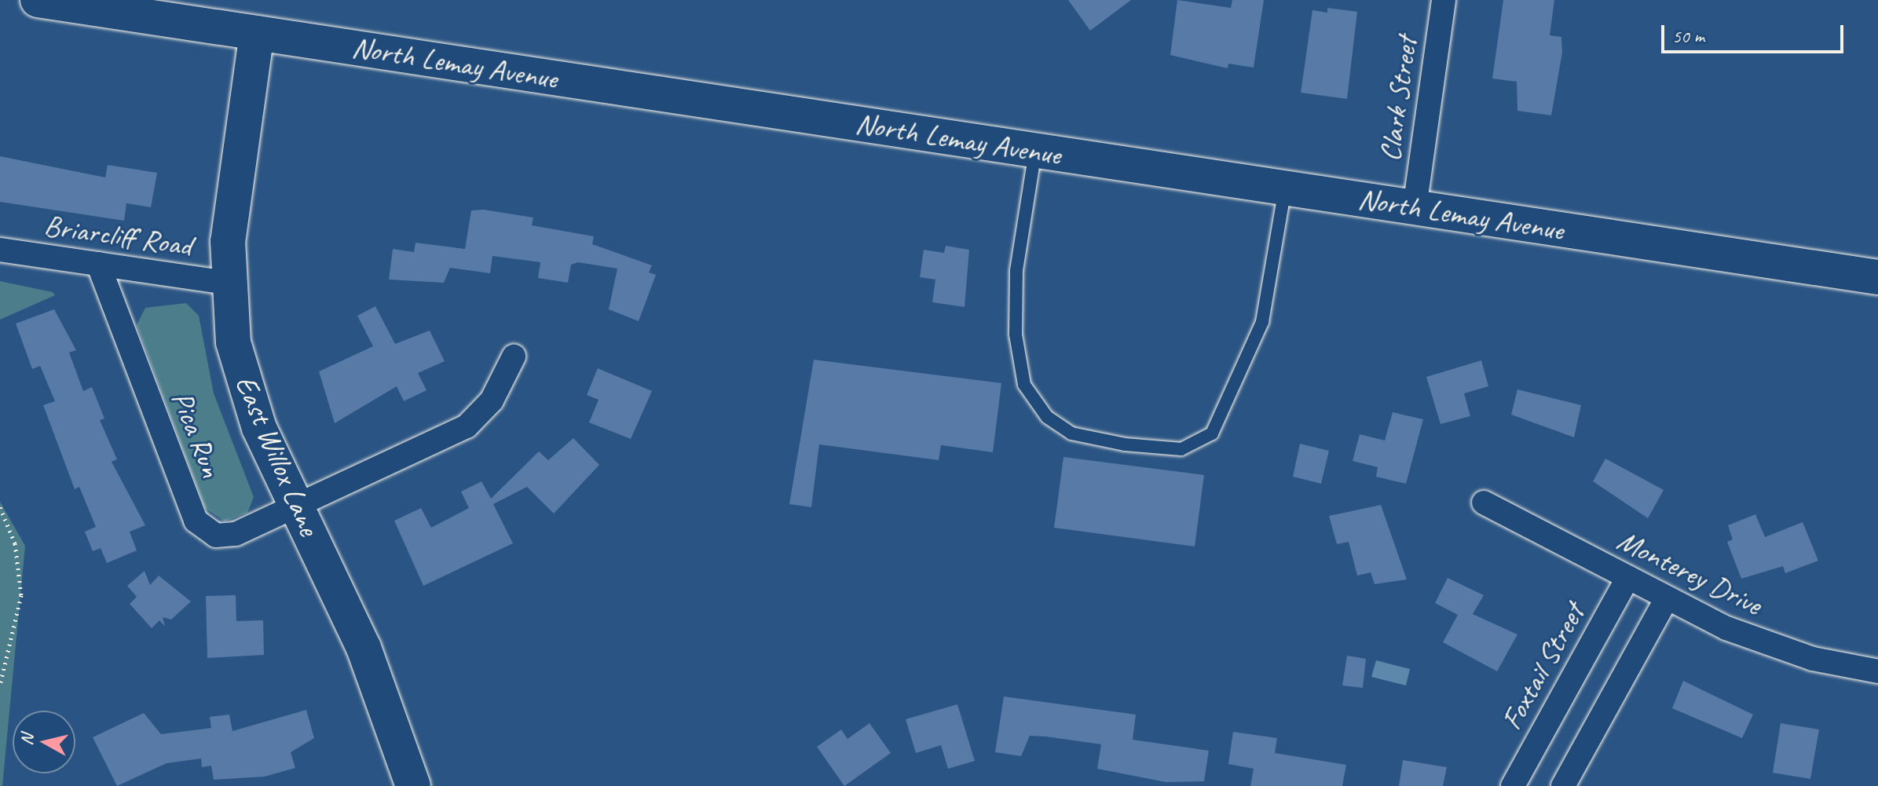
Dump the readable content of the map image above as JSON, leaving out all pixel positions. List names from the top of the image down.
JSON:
{
  "streets": {
    "main road": ["North Lemay Avenue", "East Willox Lane"],
    "street": [
      "Clark Street",
      "Briarcliff Road",
      "Pica Run",
      "Monterey Drive",
      "Foxtail Street"
    ]
  },
  "crossings": [
    ["North Lemay Avenue", "Clark Street"],
    ["North Lemay Avenue", "East Willox Lane"],
    ["Briarcliff Road", "Pica Run"],
    ["Briarcliff Road", "East Willox Lane"],
    ["Pica Run", "East Willox Lane"],
    ["Monterey Drive", "Foxtail Street"]
  ],
  "scale_bar": "50 m",
  "north": "left"
}
